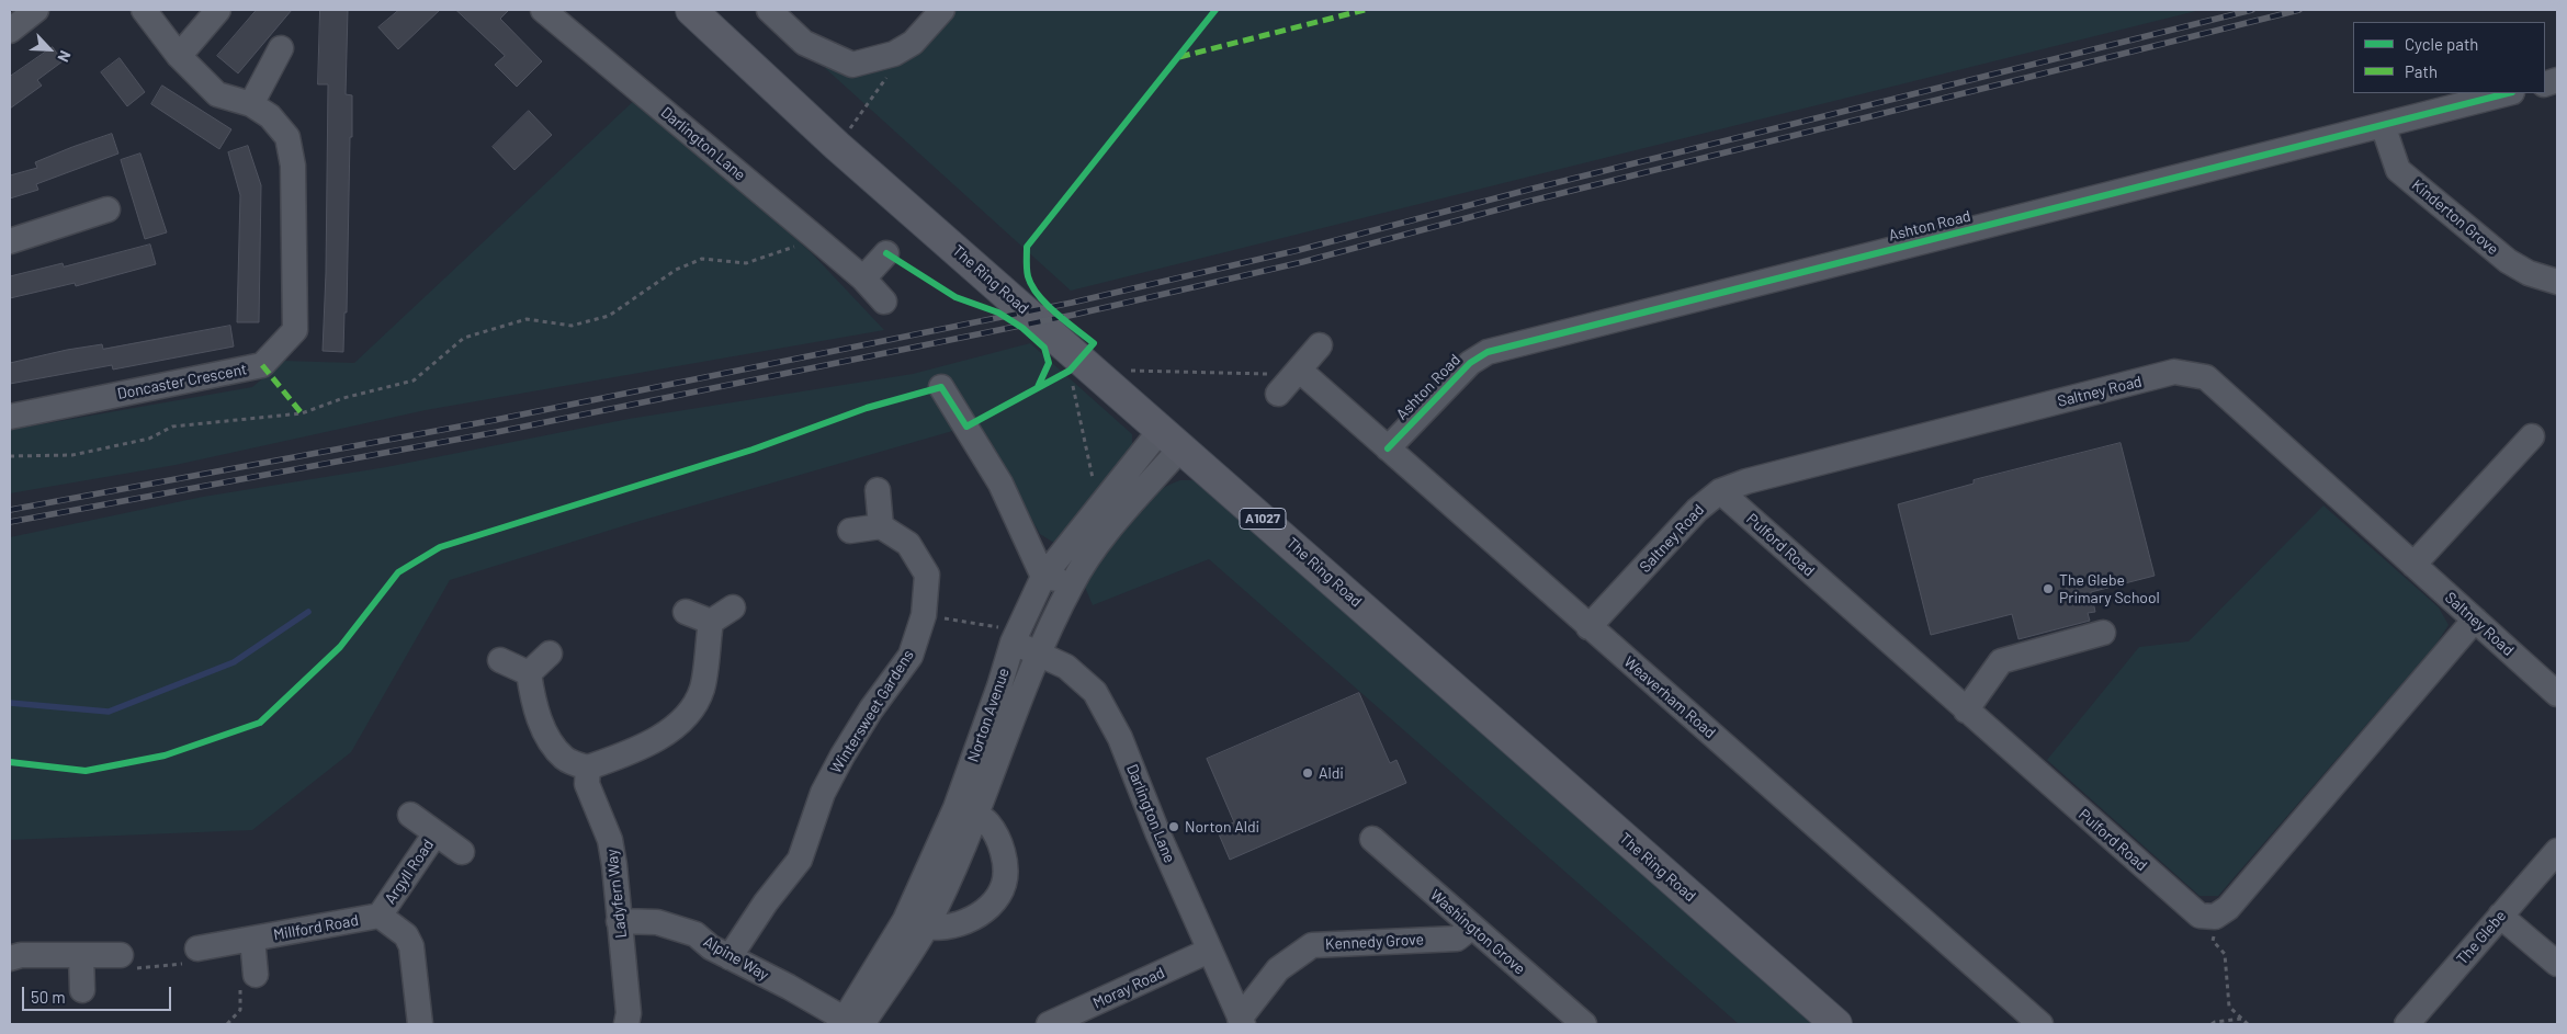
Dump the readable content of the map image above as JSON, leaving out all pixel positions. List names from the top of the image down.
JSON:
{
  "streets": {
    "main road": ["The Ring Road", "A1027"],
    "street": [
      "Darlington Lane",
      "Kinderton Grove",
      "Ashton Road",
      "Doncaster Crescent",
      "Saltney Road",
      "Pulford Road",
      "Weaverham Road",
      "Wintersweet Gardens",
      "Norton Avenue",
      "Argyll Road",
      "Ladyfern Way",
      "Millford Road",
      "Washington Grove",
      "The Glebe",
      "Kennedy Grove",
      "Alpine Way",
      "Moray Road"
    ]
  },
  "crossings": [
    ["Darlington Lane", "Norton Avenue"],
    ["Darlington Lane", "Kennedy Grove"],
    ["Darlington Lane", "Moray Road"],
    ["Kinderton Grove", "Ashton Road"],
    ["Ashton Road", "Weaverham Road"],
    ["The Ring Road", "Norton Avenue"],
    ["Saltney Road", "Pulford Road"],
    ["Saltney Road", "Weaverham Road"],
    ["Wintersweet Gardens", "Alpine Way"],
    ["Norton Avenue", "Alpine Way"],
    ["Argyll Road", "Millford Road"],
    ["Ladyfern Way", "Alpine Way"],
    ["Washington Grove", "Kennedy Grove"]
  ],
  "places": ["The Glebe Primary School", "Aldi", "Norton Aldi"],
  "legend": ["Cycle path", "Path"],
  "scale_bar": "50 m",
  "north": "bottom right"
}
